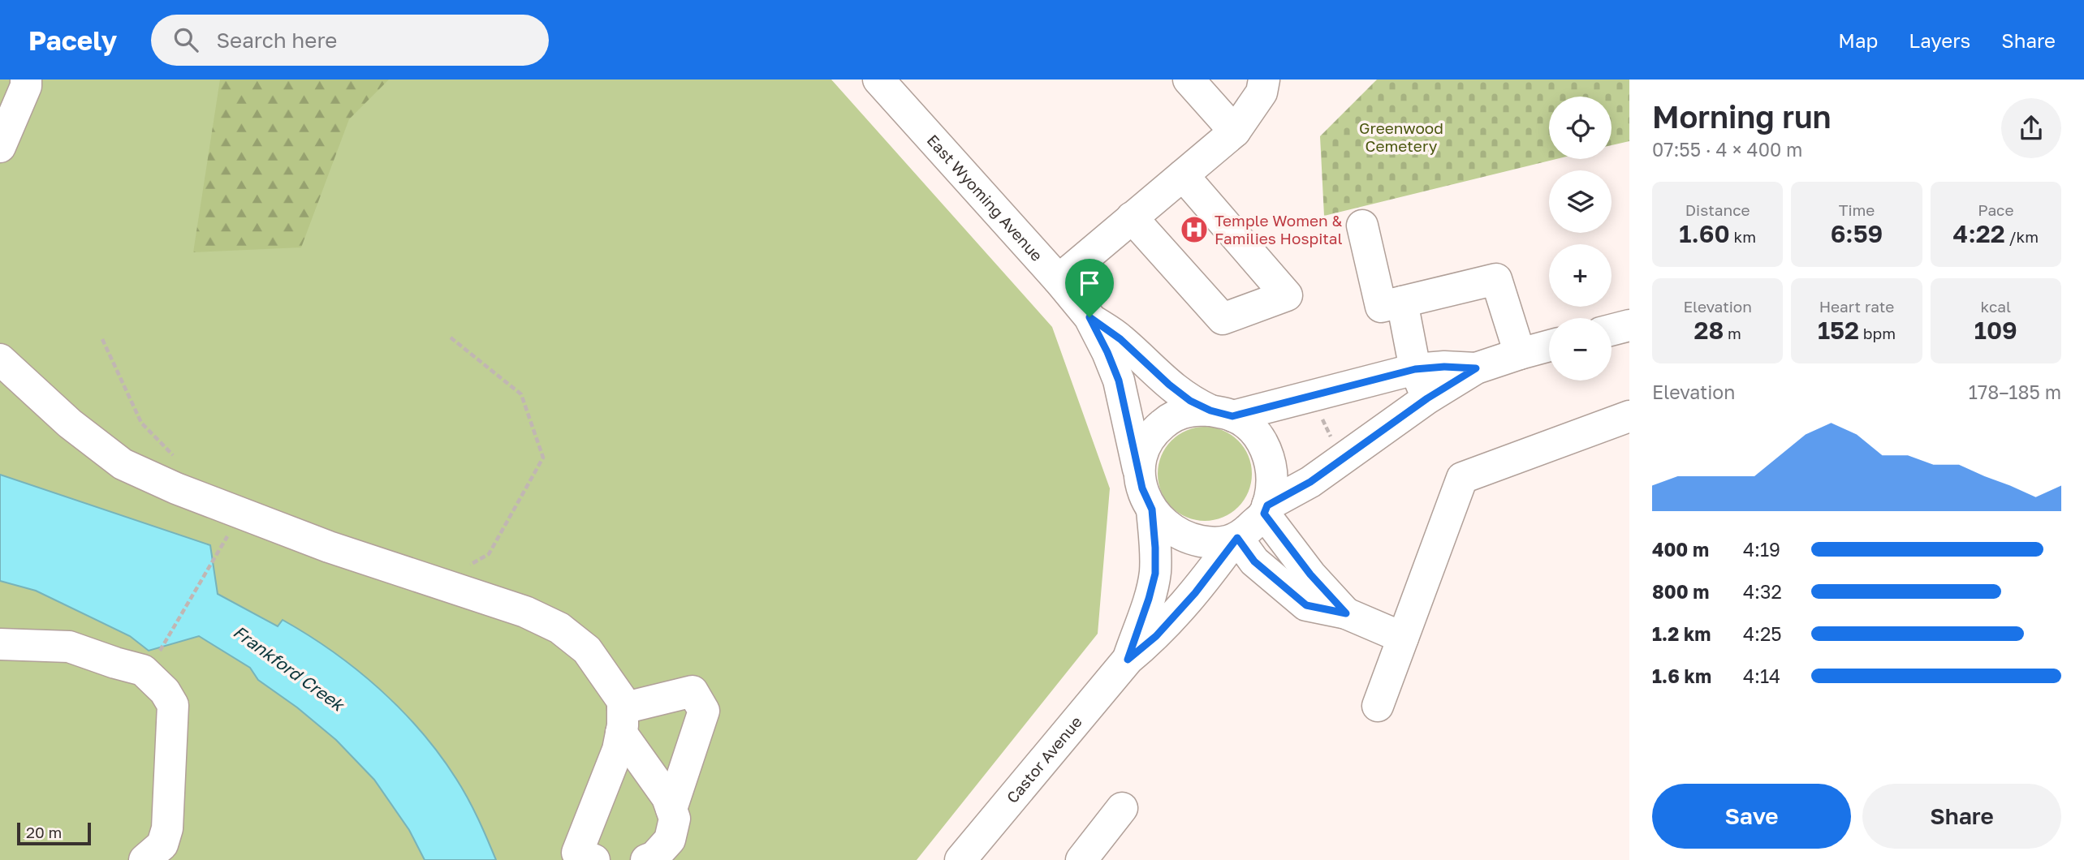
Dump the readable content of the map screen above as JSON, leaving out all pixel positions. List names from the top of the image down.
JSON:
{
  "streets": {
    "main road": ["East Wyoming Avenue", "Castor Avenue"]
  },
  "crossings": [
    ["East Wyoming Avenue", "Castor Avenue"]
  ],
  "water": ["Frankford Creek"],
  "parks": ["Greenwood Cemetery"],
  "places": {
    "hospital": ["Temple Women & Families Hospital"]
  },
  "scale_bar": "20 m",
  "page": {
    "header": "Pacely",
    "search": "Search here",
    "nav": ["Map", "Layers", "Share"],
    "heading": ["Morning run", "07:55 · 4 × 400 m"],
    "map_buttons": ["+", "−"],
    "stats": [
      ["Distance", "1.60 km"],
      ["Time", "6:59"],
      ["Pace", "4:22 /km"],
      ["Elevation", "28 m"],
      ["Heart rate", "152 bpm"],
      ["kcal", "109"]
    ],
    "chart": ["Elevation", "178–185 m"],
    "list": [
      {
        "name": "400 m",
        "note": "4:19"
      },
      {
        "name": "800 m",
        "note": "4:32"
      },
      {
        "name": "1.2 km",
        "note": "4:25"
      },
      {
        "name": "1.6 km",
        "note": "4:14"
      }
    ],
    "buttons": ["Save", "Share"],
    "scale": "20 m"
  }
}
